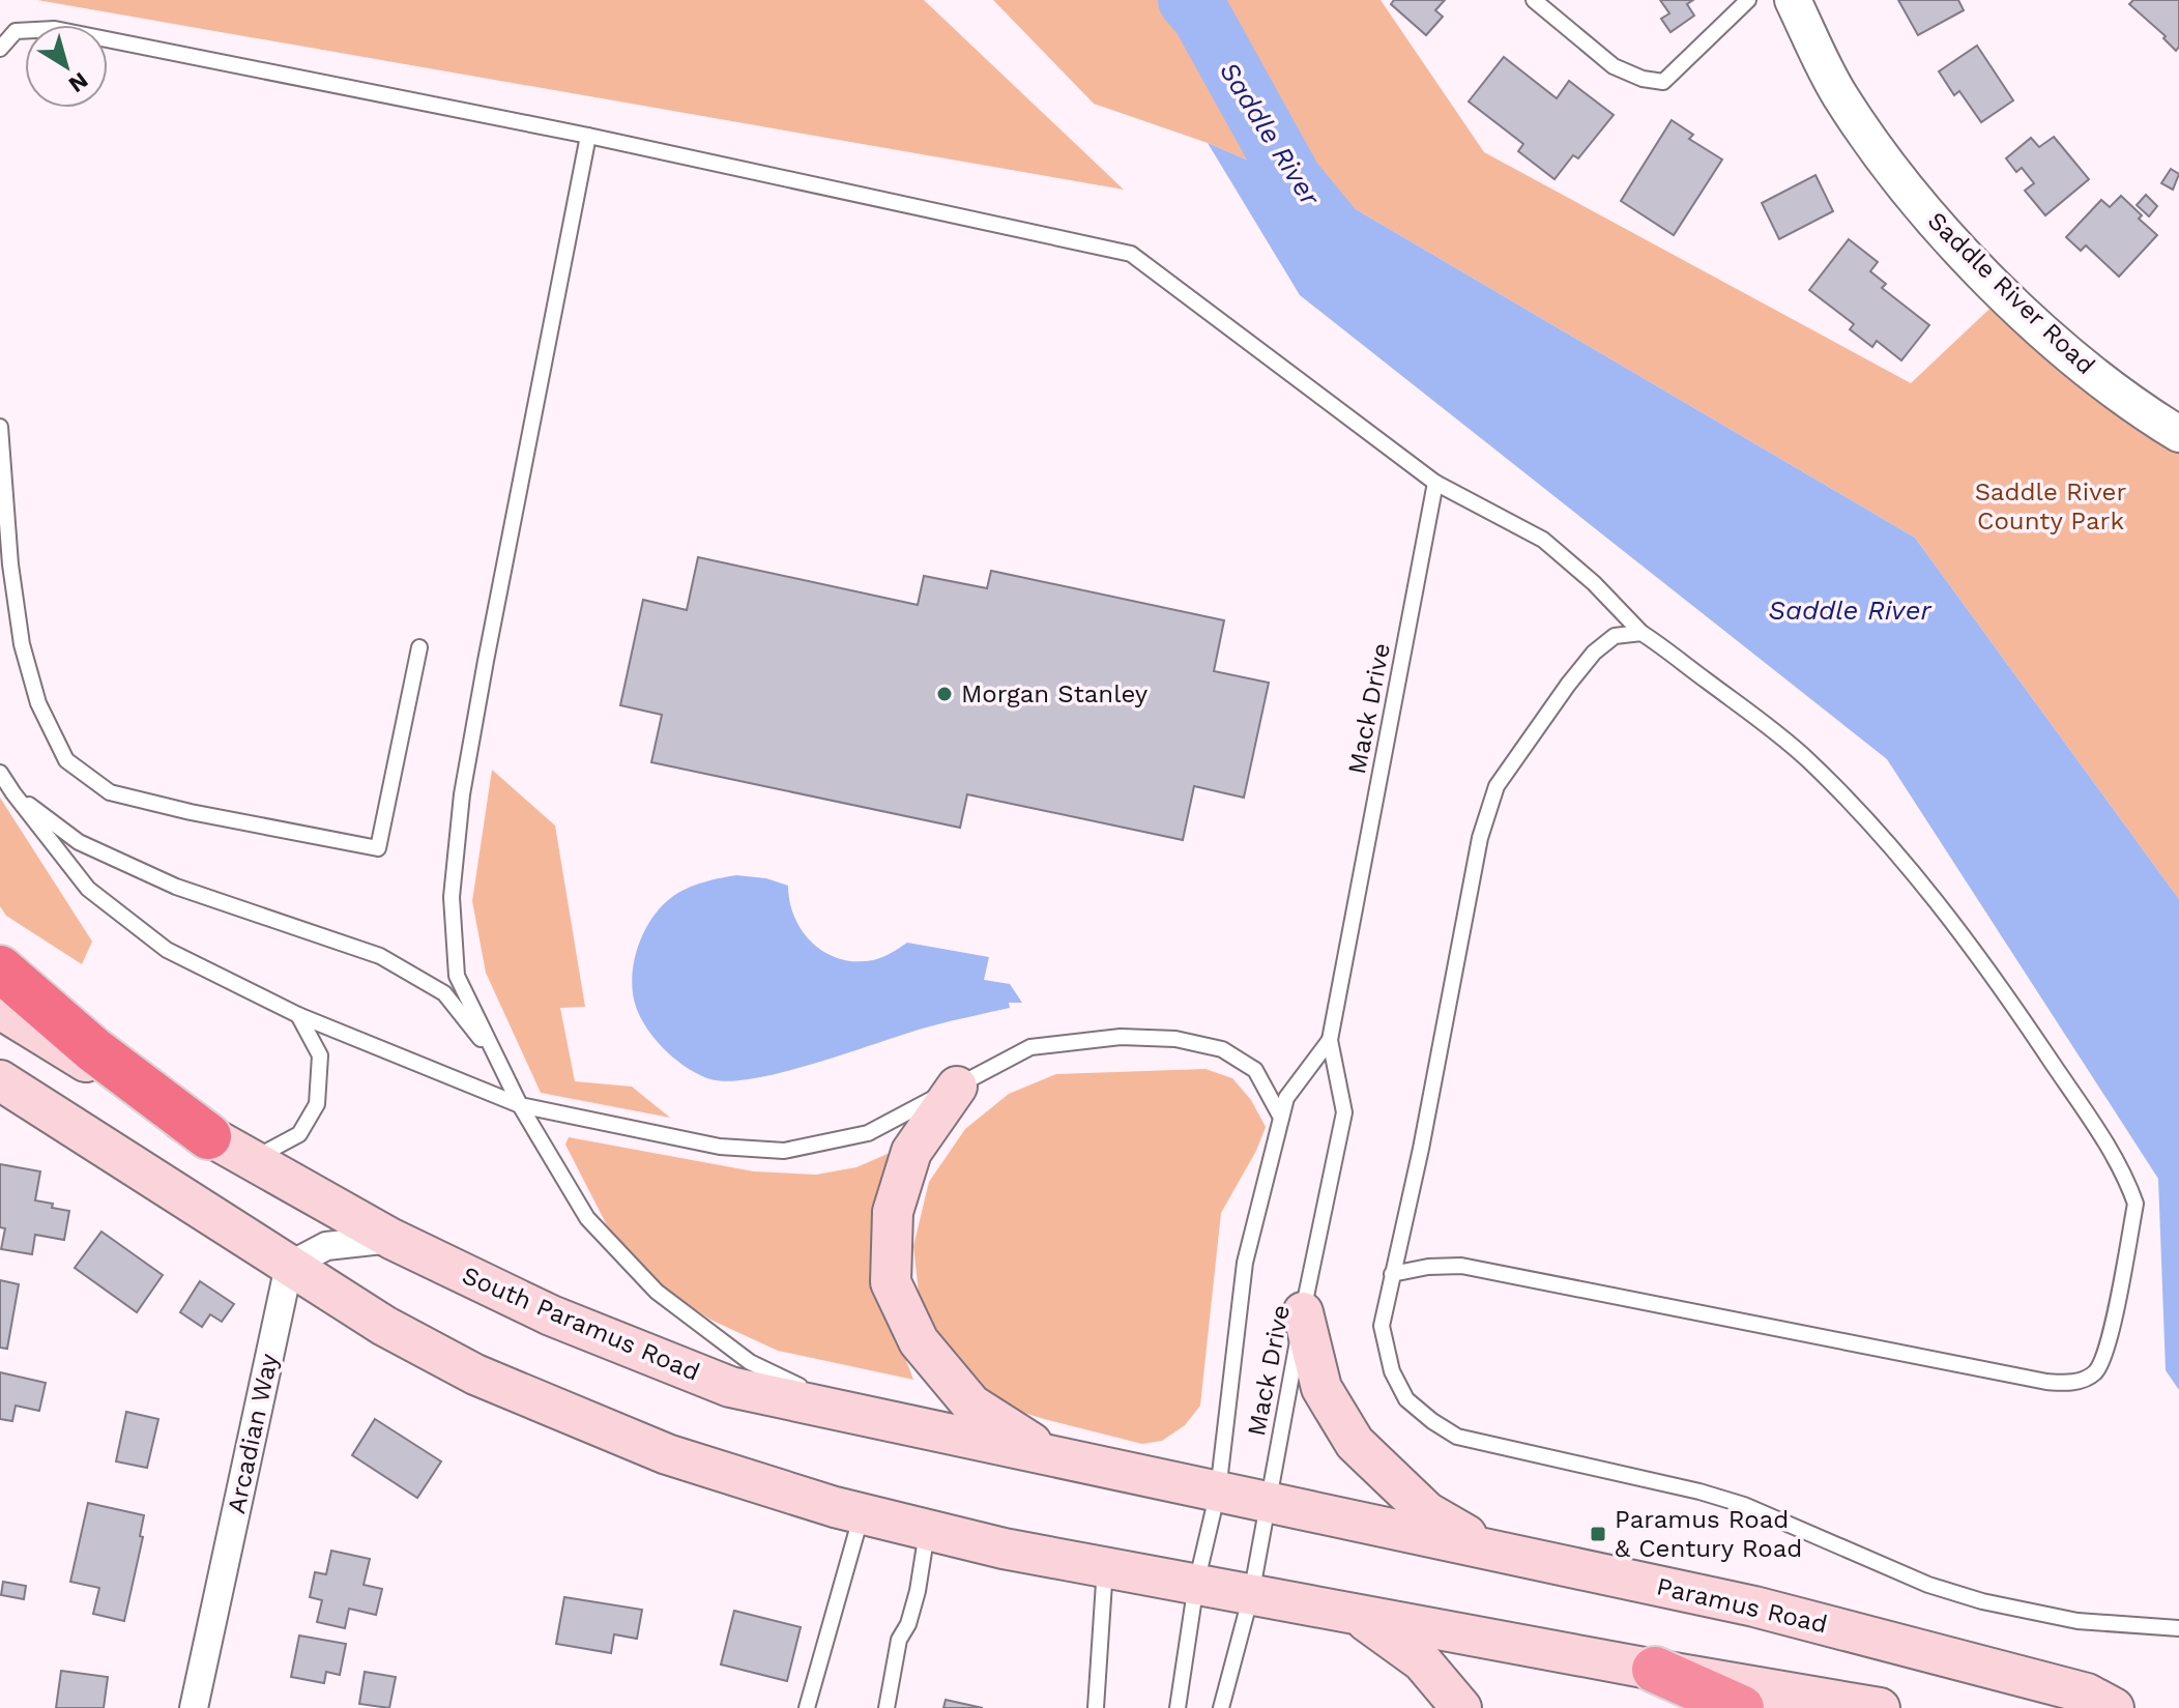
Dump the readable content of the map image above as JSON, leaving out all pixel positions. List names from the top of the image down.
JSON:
{
  "streets": {
    "main road": ["South Paramus Road", "Paramus Road"],
    "street": ["Saddle River Road", "Arcadian Way"],
    "lane": ["Mack Drive"]
  },
  "crossings": [
    ["Mack Drive", "South Paramus Road"],
    ["Mack Drive", "Paramus Road"],
    ["South Paramus Road", "Paramus Road"]
  ],
  "water": ["Saddle River"],
  "parks": ["Saddle River County Park"],
  "places": {
    "other": ["Morgan Stanley"],
    "transit": ["Paramus Road & Century Road"]
  },
  "north": "bottom right"
}
